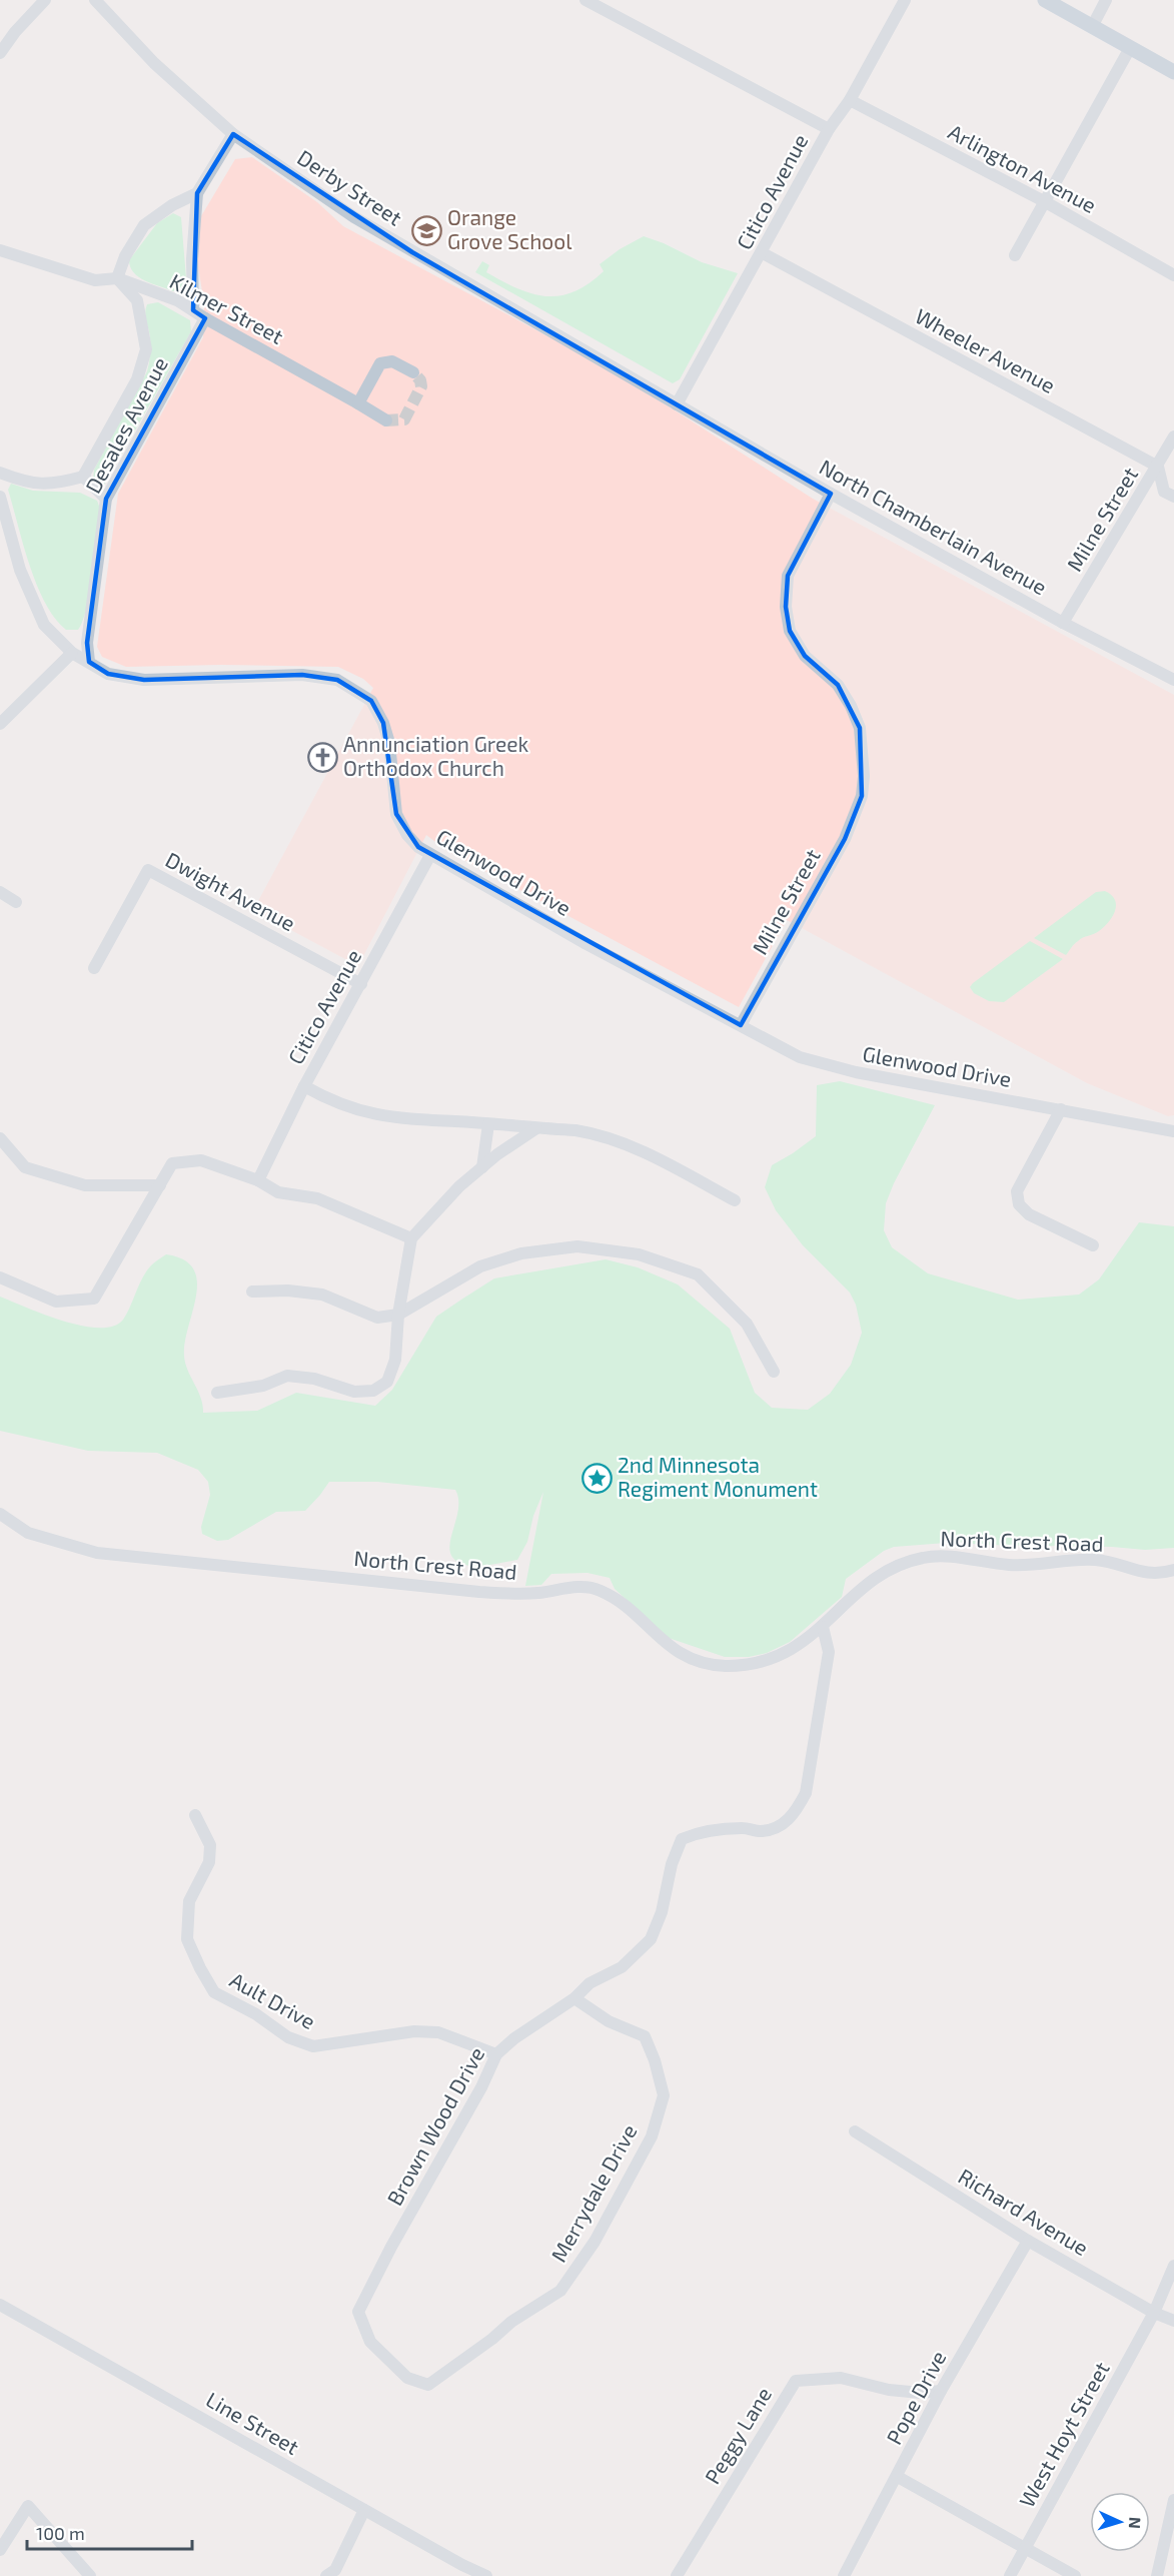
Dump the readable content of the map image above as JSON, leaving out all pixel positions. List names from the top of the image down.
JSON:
{
  "streets": {
    "street": [
      "Arlington Avenue",
      "Derby Street",
      "Citico Avenue",
      "Kilmer Street",
      "Wheeler Avenue",
      "Desales Avenue",
      "Milne Street",
      "North Chamberlain Avenue",
      "Glenwood Drive",
      "Dwight Avenue",
      "North Crest Road",
      "Ault Drive",
      "Brown Wood Drive",
      "Merrydale Drive",
      "Richard Avenue",
      "Pope Drive",
      "Line Street",
      "West Hoyt Street",
      "Peggy Lane"
    ]
  },
  "crossings": [
    ["Arlington Avenue", "Citico Avenue"],
    ["Derby Street", "Citico Avenue"],
    ["Derby Street", "North Chamberlain Avenue"],
    ["Citico Avenue", "Wheeler Avenue"],
    ["Citico Avenue", "North Chamberlain Avenue"],
    ["Citico Avenue", "Glenwood Drive"],
    ["Citico Avenue", "Dwight Avenue"],
    ["Kilmer Street", "Desales Avenue"],
    ["Wheeler Avenue", "Milne Street"],
    ["Desales Avenue", "Glenwood Drive"],
    ["Milne Street", "North Chamberlain Avenue"],
    ["Milne Street", "Glenwood Drive"],
    ["North Crest Road", "Brown Wood Drive"],
    ["Ault Drive", "Brown Wood Drive"],
    ["Brown Wood Drive", "Merrydale Drive"],
    ["Richard Avenue", "Pope Drive"],
    ["Richard Avenue", "West Hoyt Street"],
    ["Pope Drive", "Peggy Lane"]
  ],
  "places": {
    "school or university": ["Orange Grove School"],
    "church": ["Annunciation Greek Orthodox Church"],
    "place": ["2nd Minnesota Regiment Monument"]
  },
  "scale_bar": "100 m",
  "north": "right"
}
